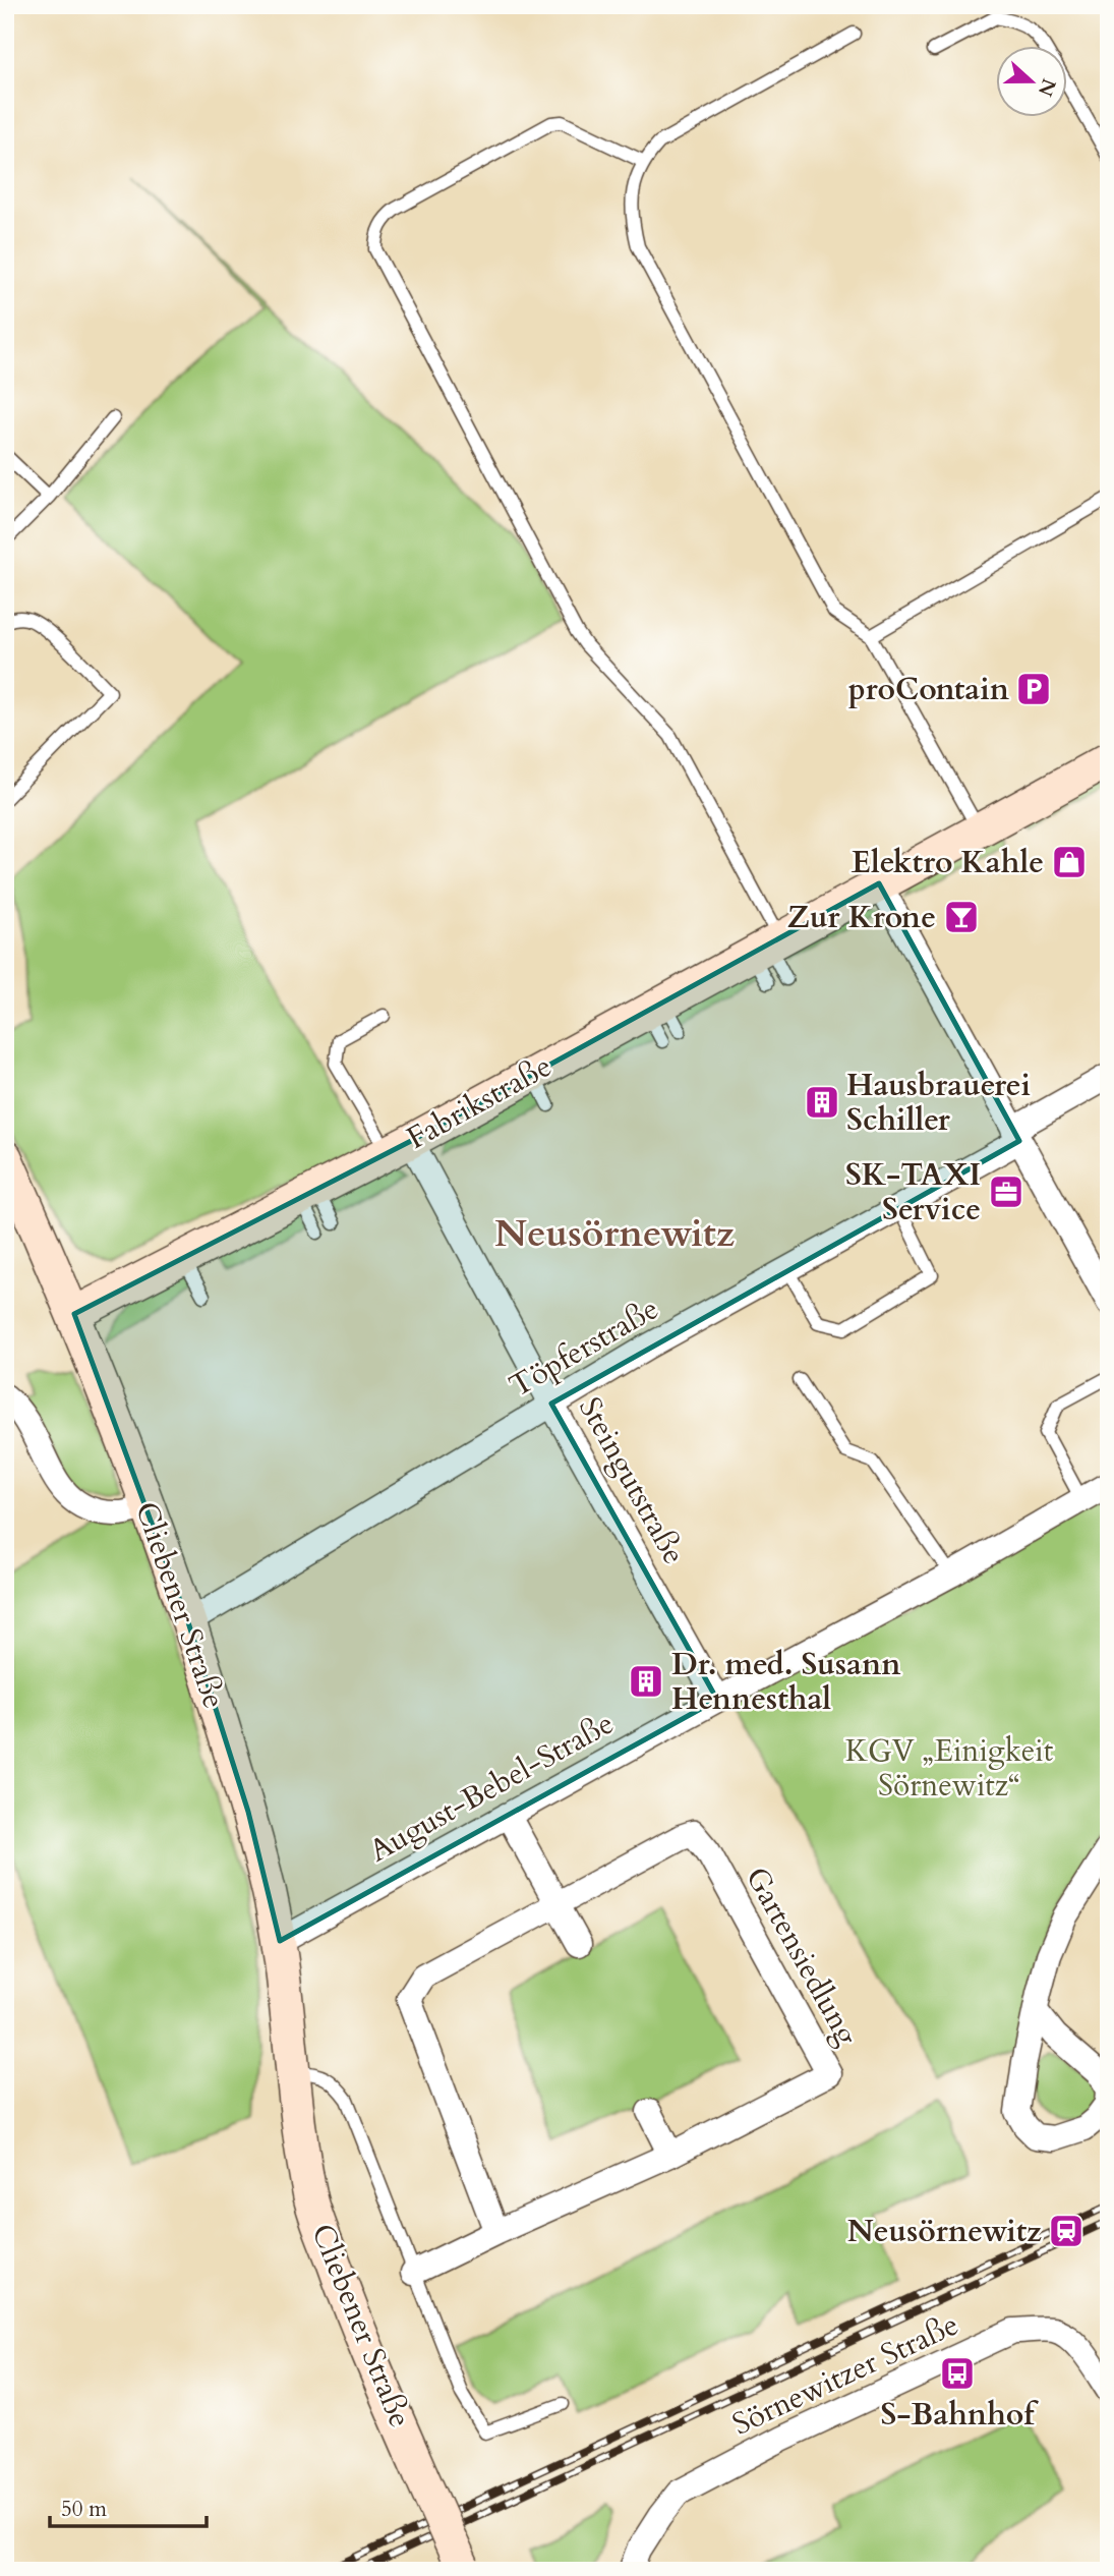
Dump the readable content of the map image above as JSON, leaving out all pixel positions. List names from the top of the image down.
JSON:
{
  "streets": {
    "street": [
      "Fabrikstraße",
      "Töpferstraße",
      "Steingutstraße",
      "Cliebener Straße",
      "August-Bebel-Straße",
      "Gartensiedlung",
      "Sörnewitzer Straße"
    ]
  },
  "crossings": [
    ["Fabrikstraße", "Steingutstraße"],
    ["Fabrikstraße", "Cliebener Straße"],
    ["Töpferstraße", "Steingutstraße"],
    ["Töpferstraße", "Cliebener Straße"],
    ["Steingutstraße", "August-Bebel-Straße"],
    ["Cliebener Straße", "August-Bebel-Straße"]
  ],
  "districts": ["Neusörnewitz"],
  "parks": ["KGV „Einigkeit Sörnewitz“"],
  "places": {
    "parking": ["proContain"],
    "shop": ["Elektro Kahle"],
    "bar": ["Zur Krone"],
    "building": ["Hausbrauerei Schiller", "Dr. med. Susann Hennesthal"],
    "office": ["SK-TAXI Service"],
    "station": ["Neusörnewitz"],
    "bus stop": ["S-Bahnhof"]
  },
  "scale_bar": "50 m",
  "north": "right"
}
